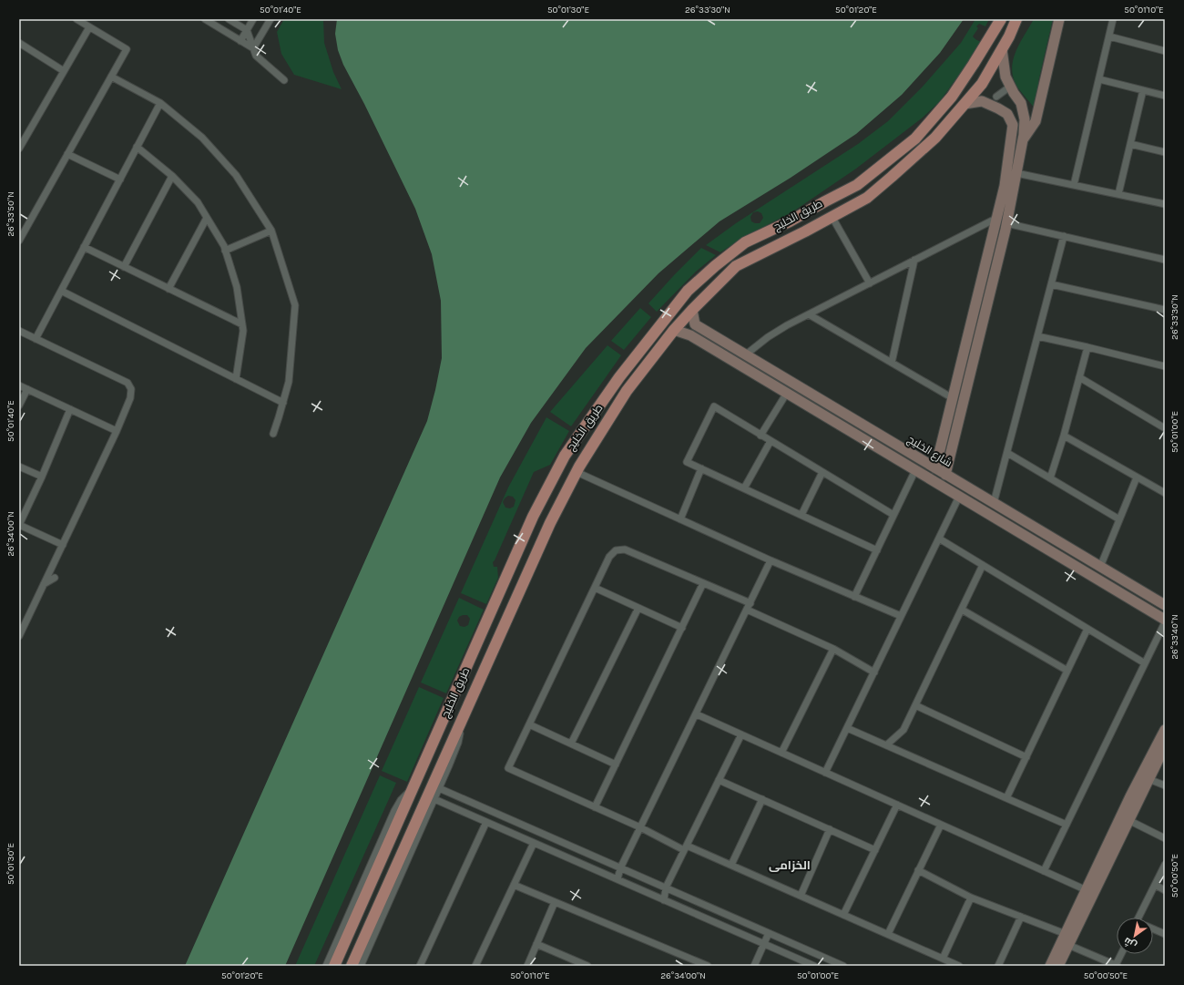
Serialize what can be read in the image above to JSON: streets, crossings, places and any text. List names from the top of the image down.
{
  "streets": {
    "main road": ["طريق الخليج"],
    "street": ["شارع الخليج"]
  },
  "crossings": [
    ["طريق الخليج", "شارع الخليج"]
  ],
  "districts": ["الخزامى"],
  "north": "bottom left",
  "coordinates": [
    "50°01'40\"E",
    "50°01'30\"E",
    "26°33'30\"N",
    "50°01'20\"E",
    "50°01'10\"E",
    "26°33'50\"N",
    "50°01'00\"E",
    "26°34'00\"N",
    "26°33'40\"N",
    "50°00'50\"E"
  ]
}
